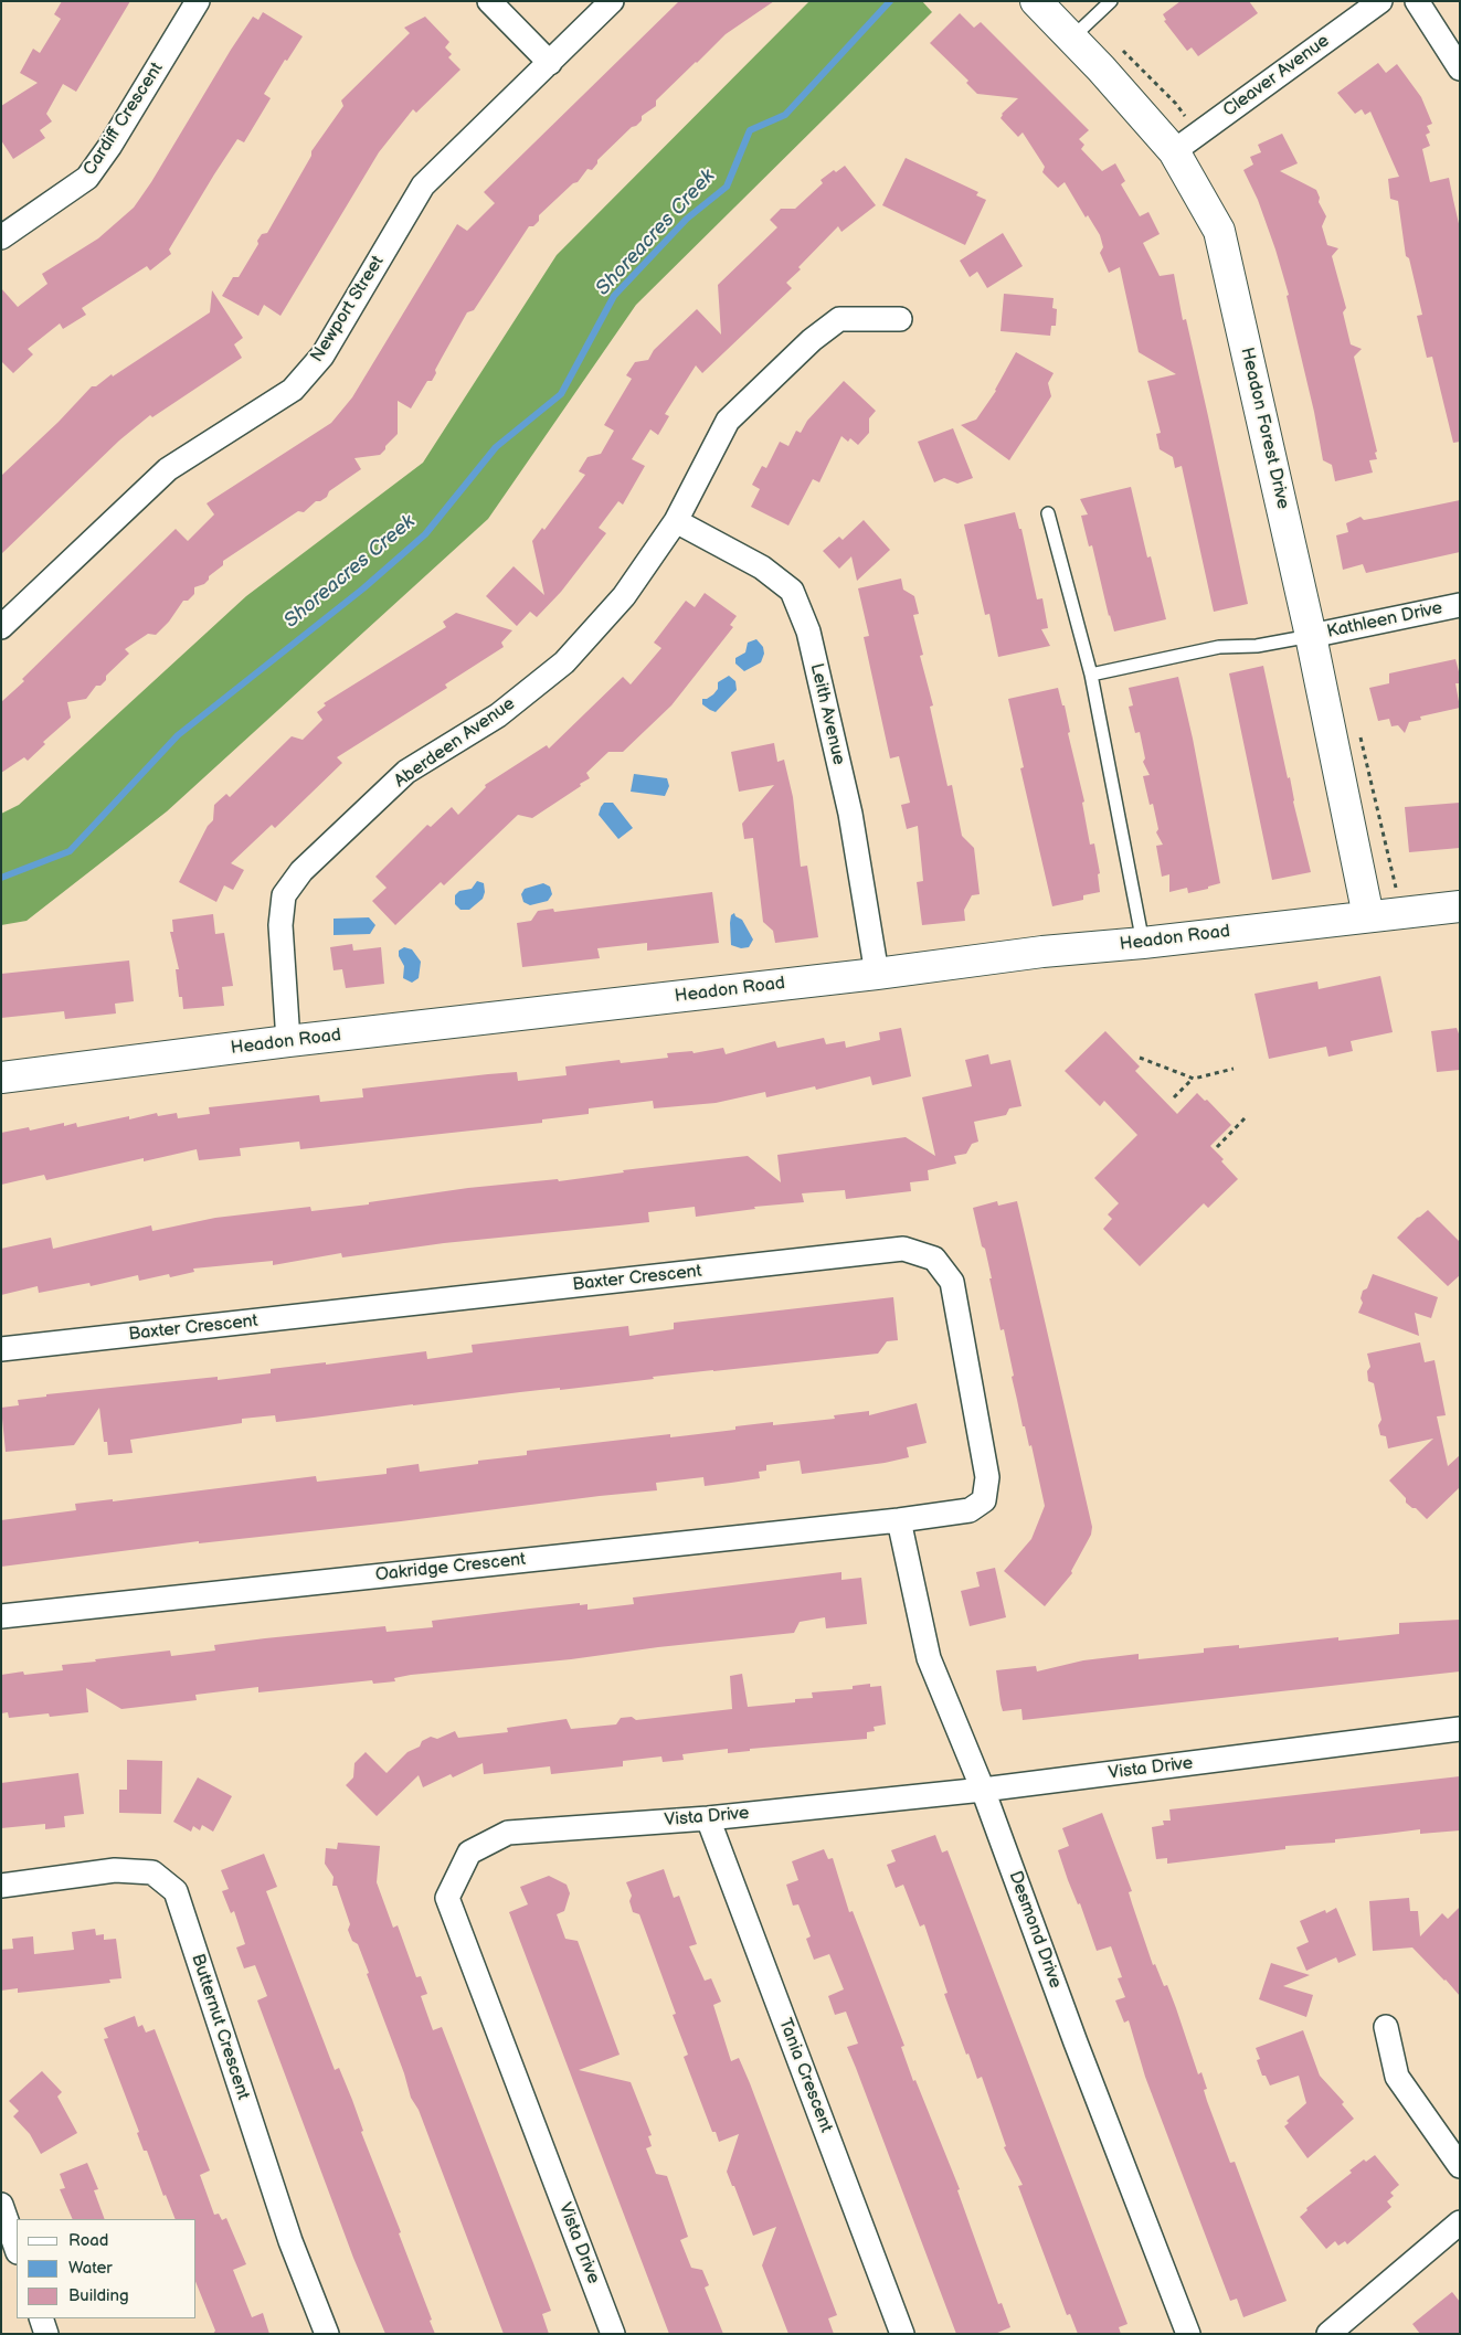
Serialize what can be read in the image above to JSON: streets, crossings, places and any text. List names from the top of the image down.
{
  "streets": {
    "street": [
      "Cleaver Avenue",
      "Cardiff Crescent",
      "Newport Street",
      "Headon Forest Drive",
      "Kathleen Drive",
      "Leith Avenue",
      "Aberdeen Avenue",
      "Headon Road",
      "Baxter Crescent",
      "Oakridge Crescent",
      "Vista Drive",
      "Desmond Drive",
      "Butternut Crescent",
      "Tania Crescent"
    ]
  },
  "crossings": [
    ["Cleaver Avenue", "Headon Forest Drive"],
    ["Headon Forest Drive", "Kathleen Drive"],
    ["Headon Forest Drive", "Headon Road"],
    ["Leith Avenue", "Aberdeen Avenue"],
    ["Leith Avenue", "Headon Road"],
    ["Aberdeen Avenue", "Headon Road"],
    ["Baxter Crescent", "Oakridge Crescent"],
    ["Baxter Crescent", "Desmond Drive"],
    ["Oakridge Crescent", "Desmond Drive"],
    ["Vista Drive", "Desmond Drive"],
    ["Vista Drive", "Tania Crescent"]
  ],
  "water": ["Shoreacres Creek"],
  "legend": ["Road", "Water", "Building"]
}
